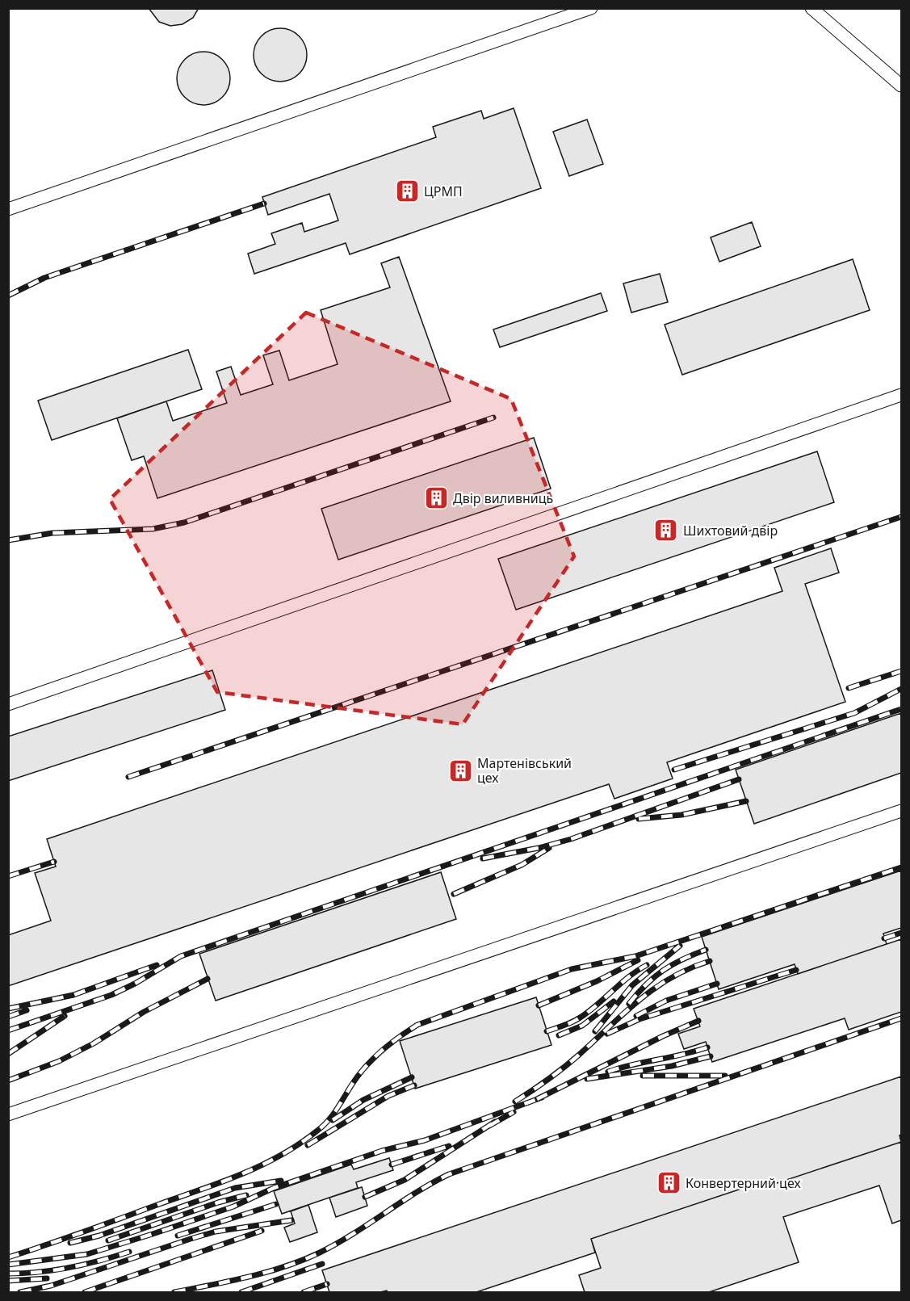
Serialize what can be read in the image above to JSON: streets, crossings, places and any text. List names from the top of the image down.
{
  "places": {
    "building": [
      "ЦРМП",
      "Двір виливниць",
      "Шихтовий двір",
      "Мартенівський цех",
      "Конвертерний цех"
    ]
  }
}
